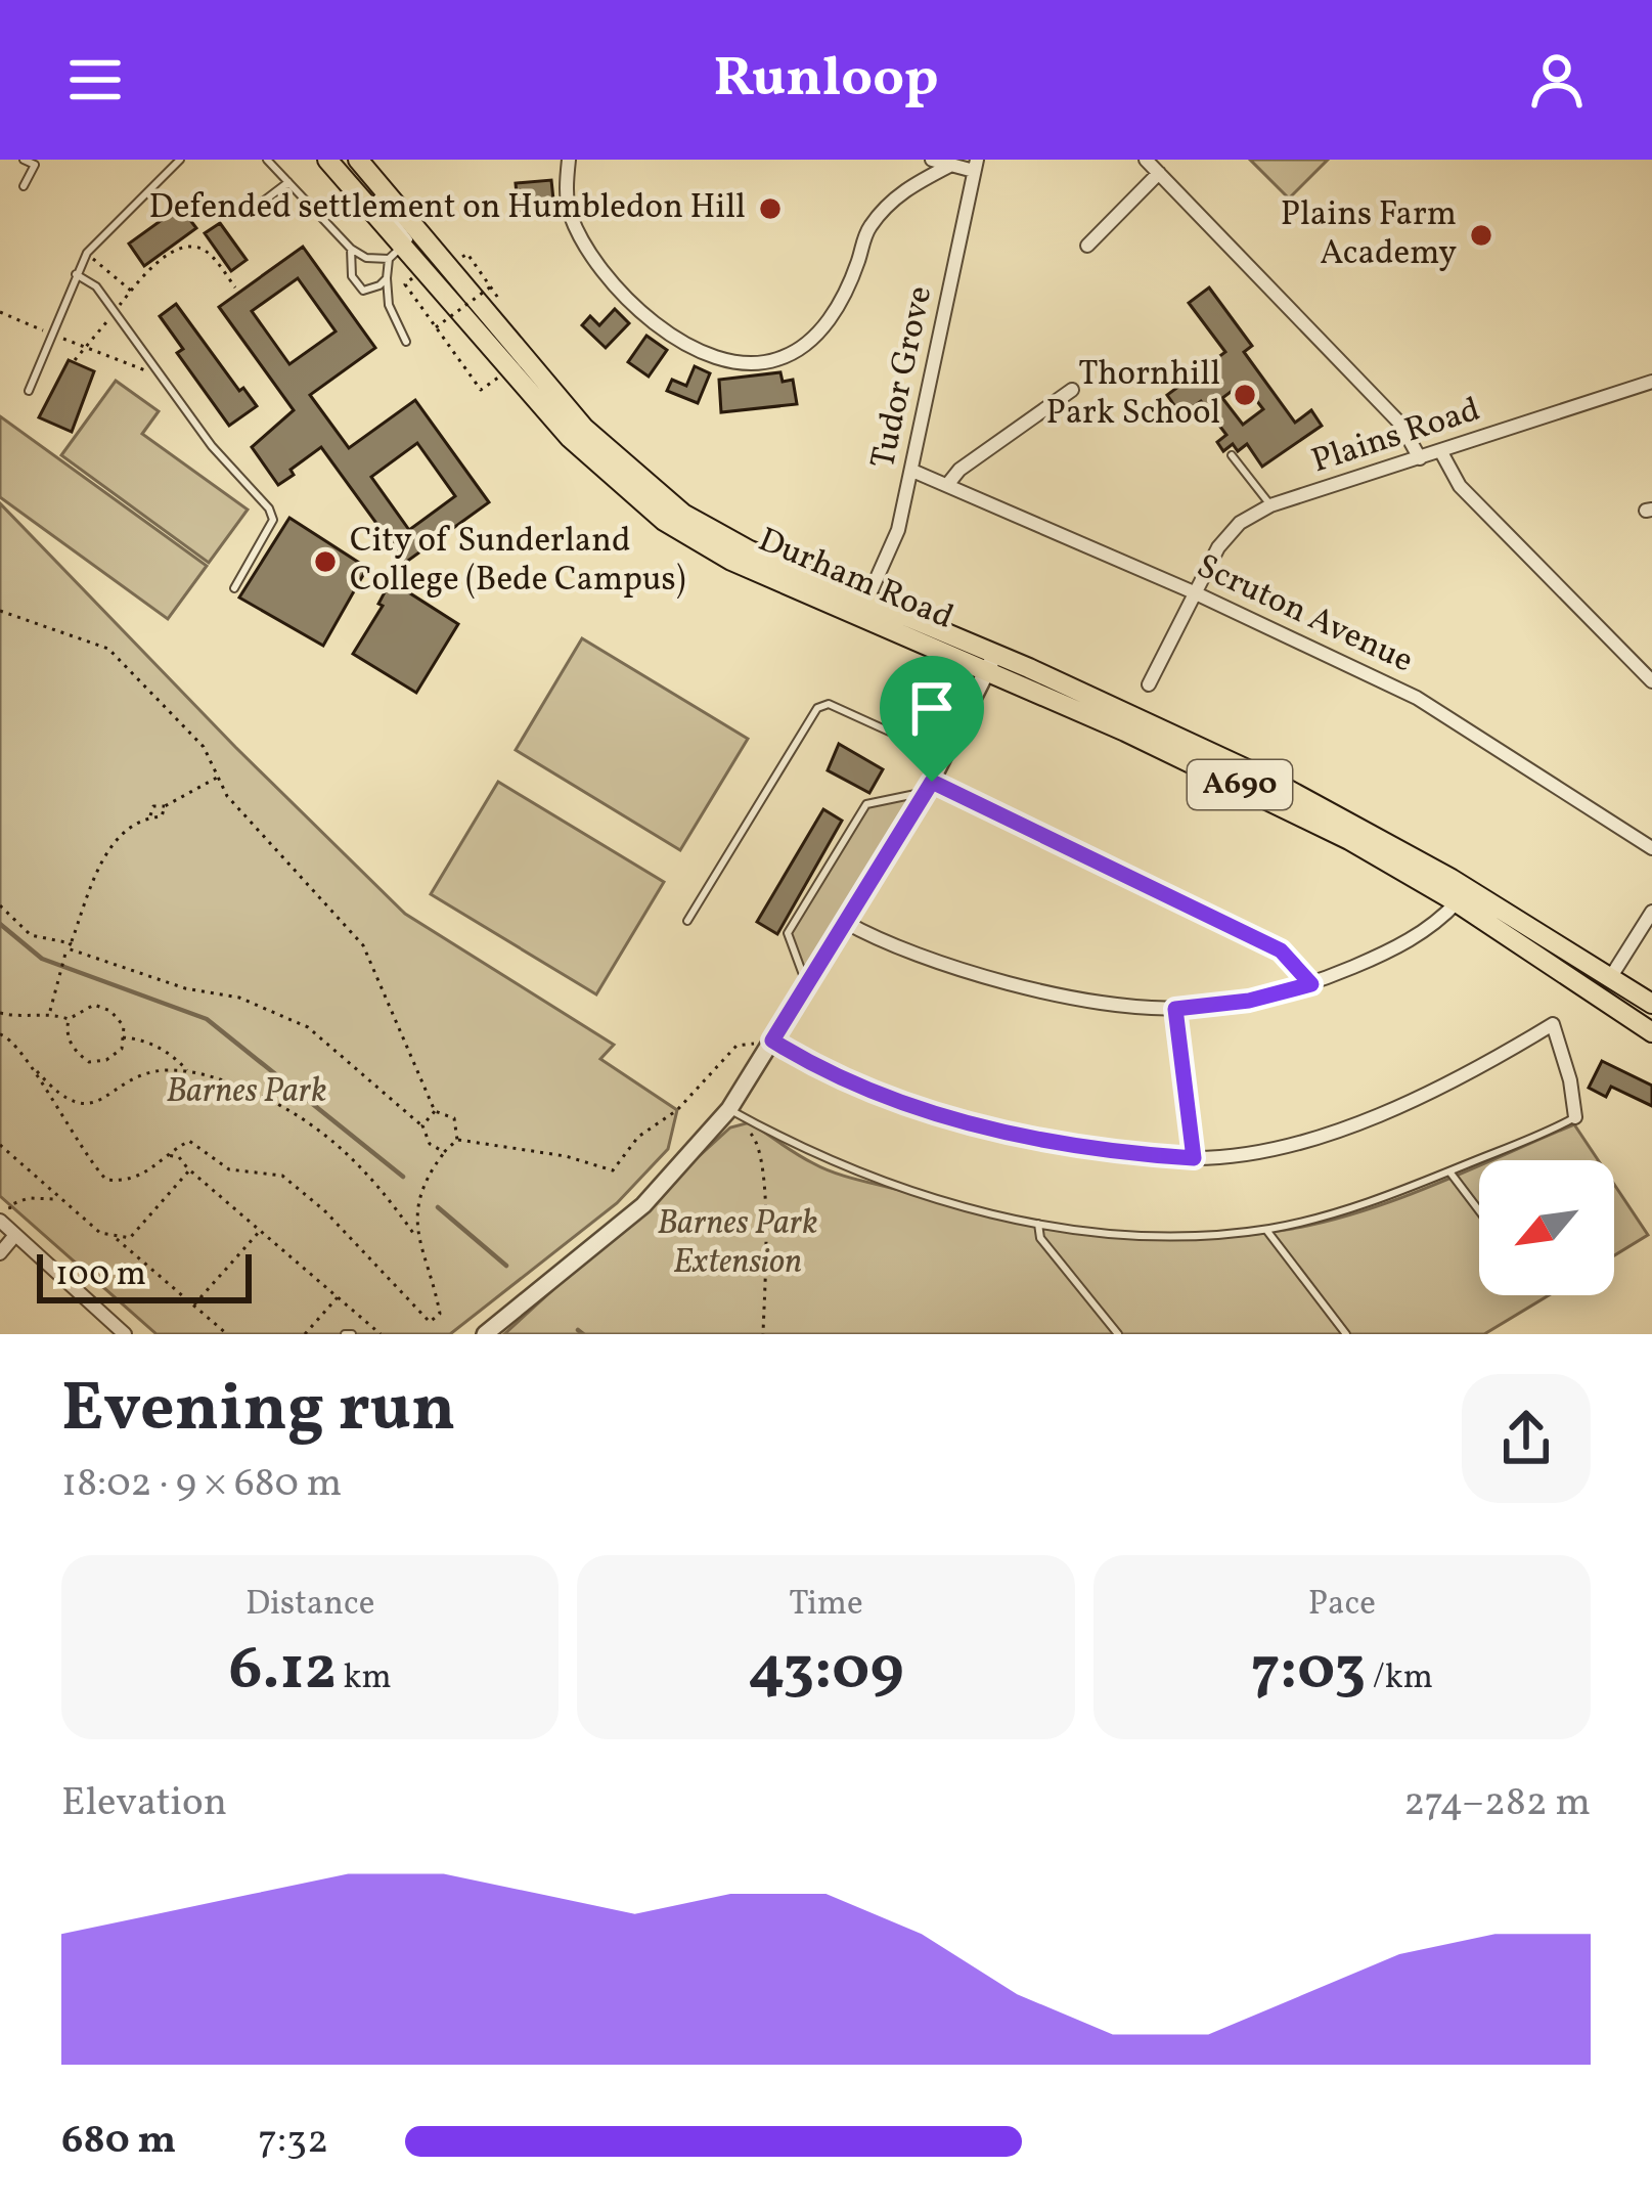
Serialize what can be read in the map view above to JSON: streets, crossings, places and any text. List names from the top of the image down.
{
  "streets": {
    "highway": ["Durham Road", "A690"],
    "street": ["Tudor Grove", "Plains Road", "Scruton Avenue"]
  },
  "crossings": [
    ["Tudor Grove", "Durham Road"],
    ["Tudor Grove", "Scruton Avenue"],
    ["Plains Road", "Scruton Avenue"]
  ],
  "parks": ["Barnes Park", "Barnes Park Extension"],
  "places": [
    "Defended settlement on Humbledon Hill",
    "Plains Farm Academy",
    "Thornhill Park School",
    "City of Sunderland College (Bede Campus)"
  ],
  "scale_bar": "100 m",
  "north": "bottom left",
  "page": {
    "header": "Runloop",
    "scale": "100 m",
    "heading": ["Evening run", "18:02 · 9 × 680 m"],
    "stats": [
      ["Distance", "6.12 km"],
      ["Time", "43:09"],
      ["Pace", "7:03 /km"]
    ],
    "chart": ["Elevation", "274–282 m"],
    "list": [
      {
        "name": "680 m",
        "note": "7:32"
      }
    ]
  }
}
